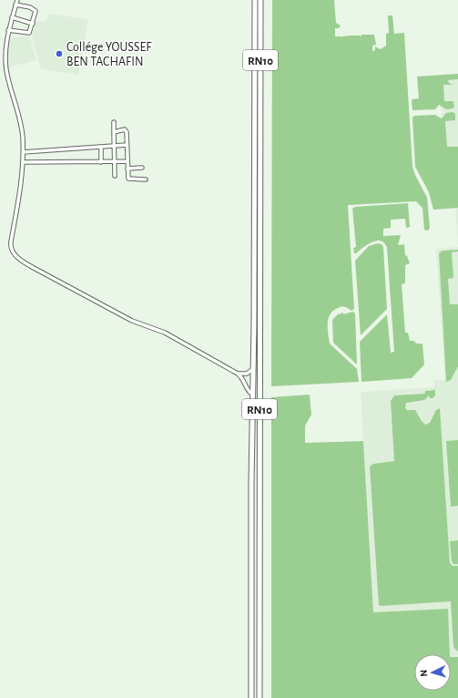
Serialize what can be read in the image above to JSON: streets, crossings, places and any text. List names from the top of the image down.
{
  "streets": {
    "highway": ["RN10"]
  },
  "places": ["Collége YOUSSEF BEN TACHAFIN"],
  "north": "left"
}
